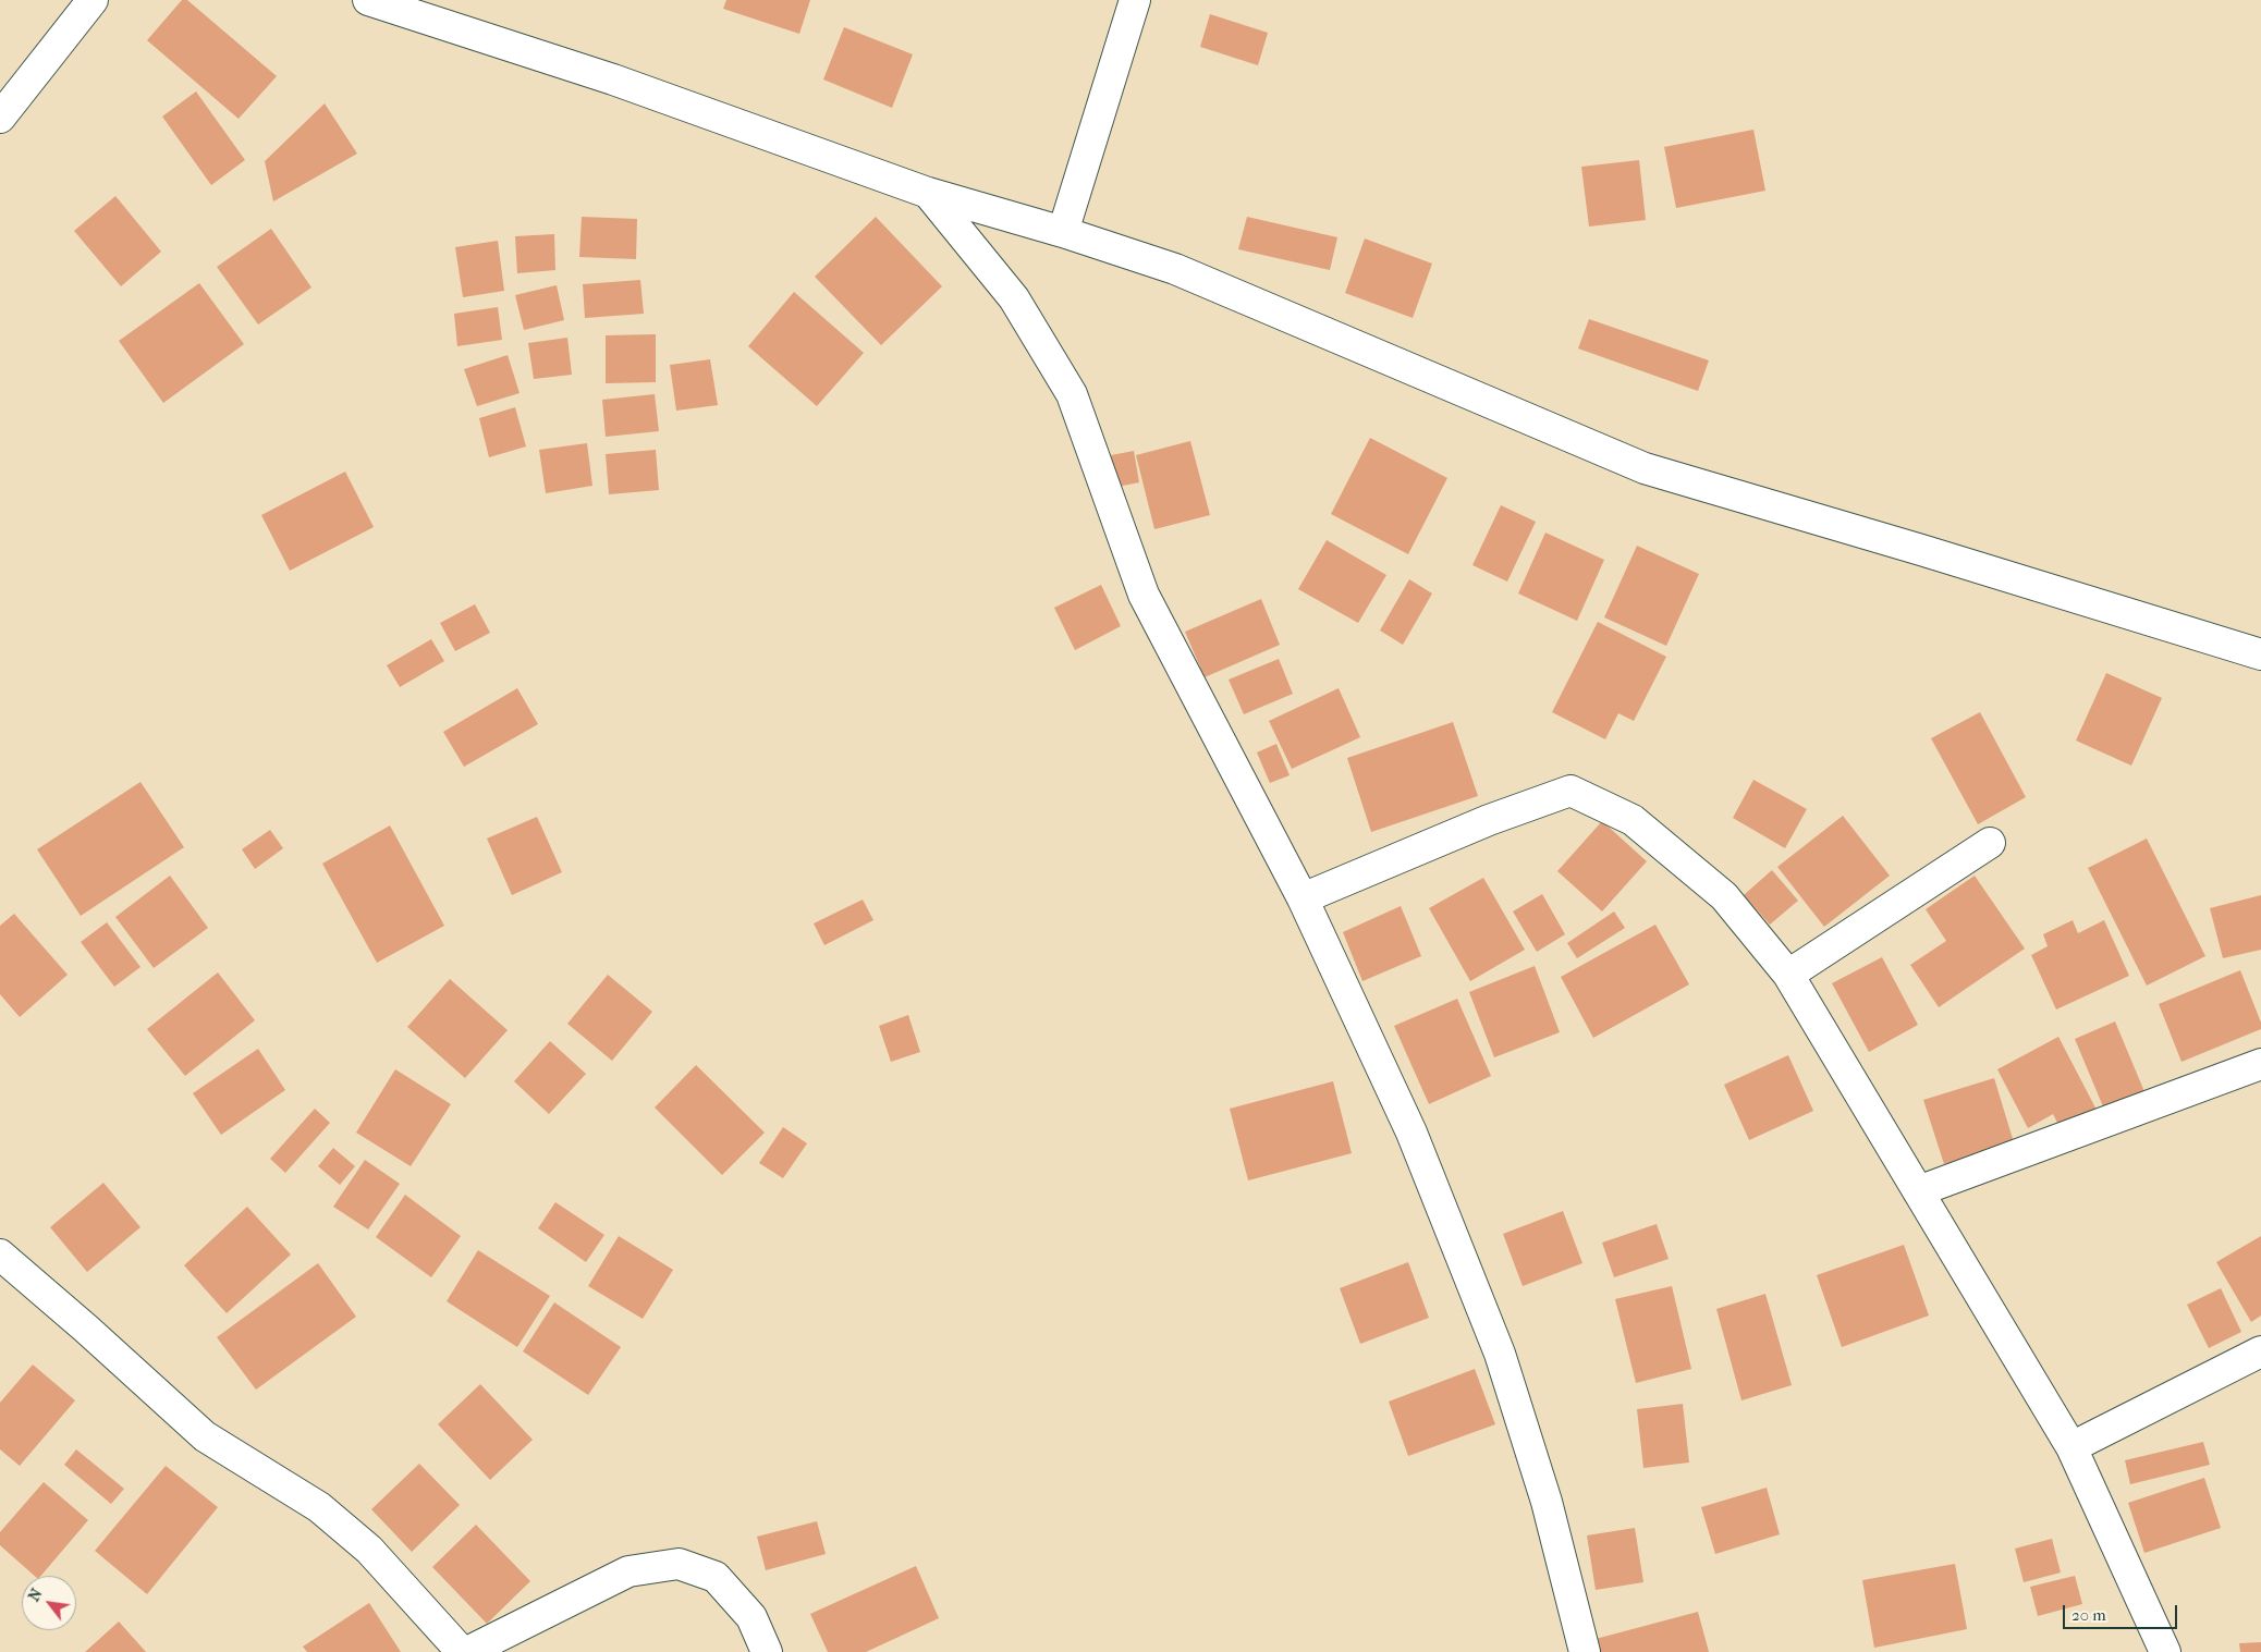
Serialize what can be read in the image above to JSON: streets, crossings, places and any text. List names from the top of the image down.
{
  "scale_bar": "20 m",
  "north": "top left"
}
